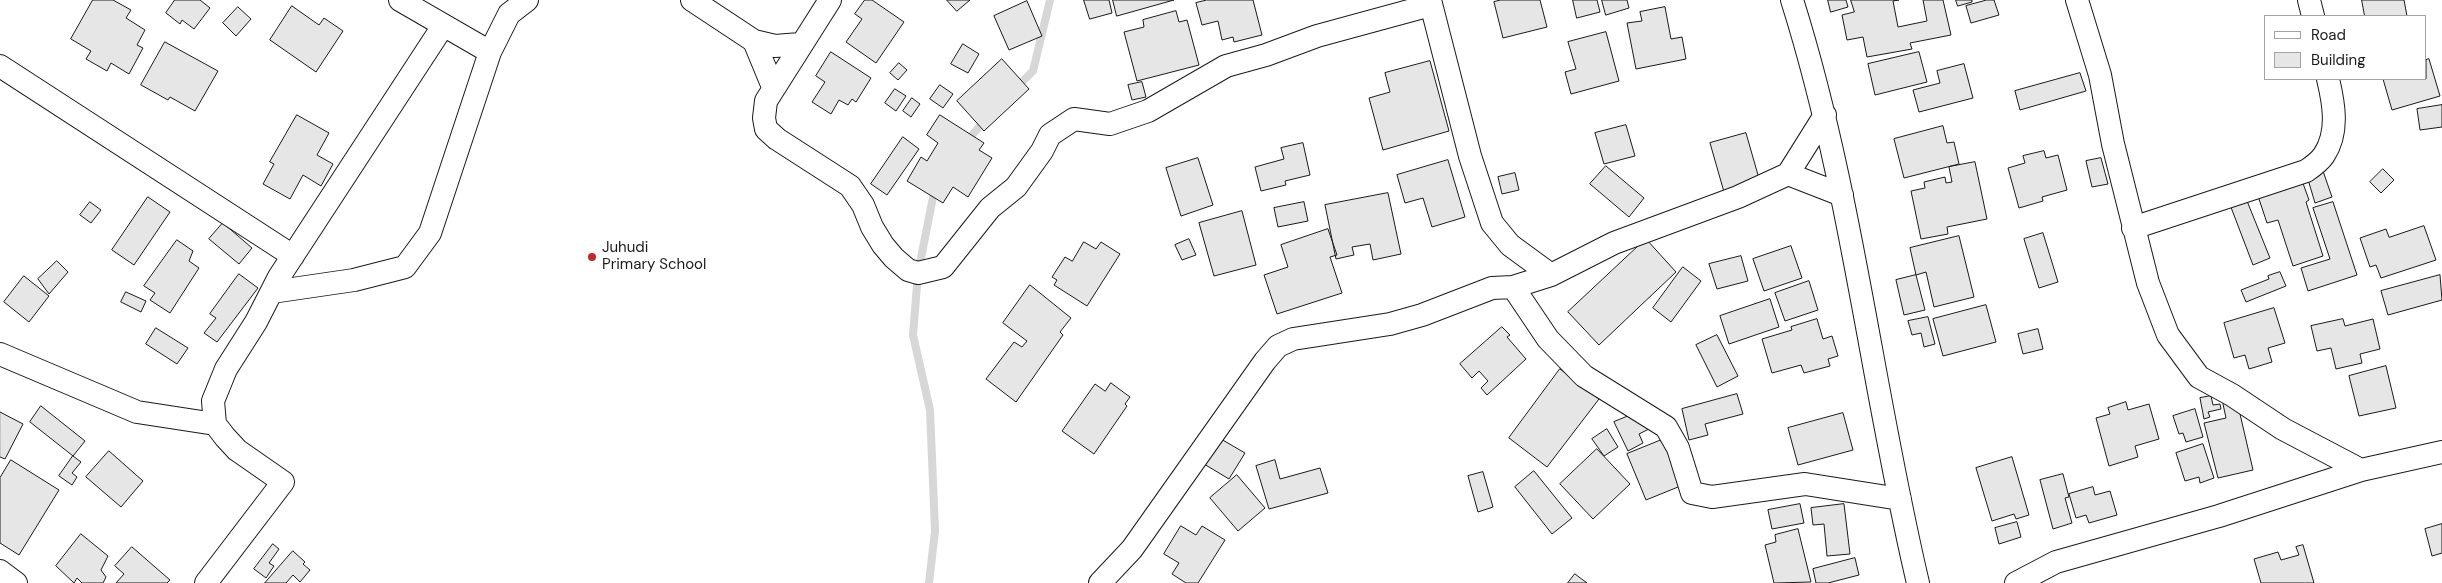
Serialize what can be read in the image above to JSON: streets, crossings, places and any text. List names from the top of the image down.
{
  "places": ["Juhudi Primary School"],
  "legend": ["Road", "Building"]
}
